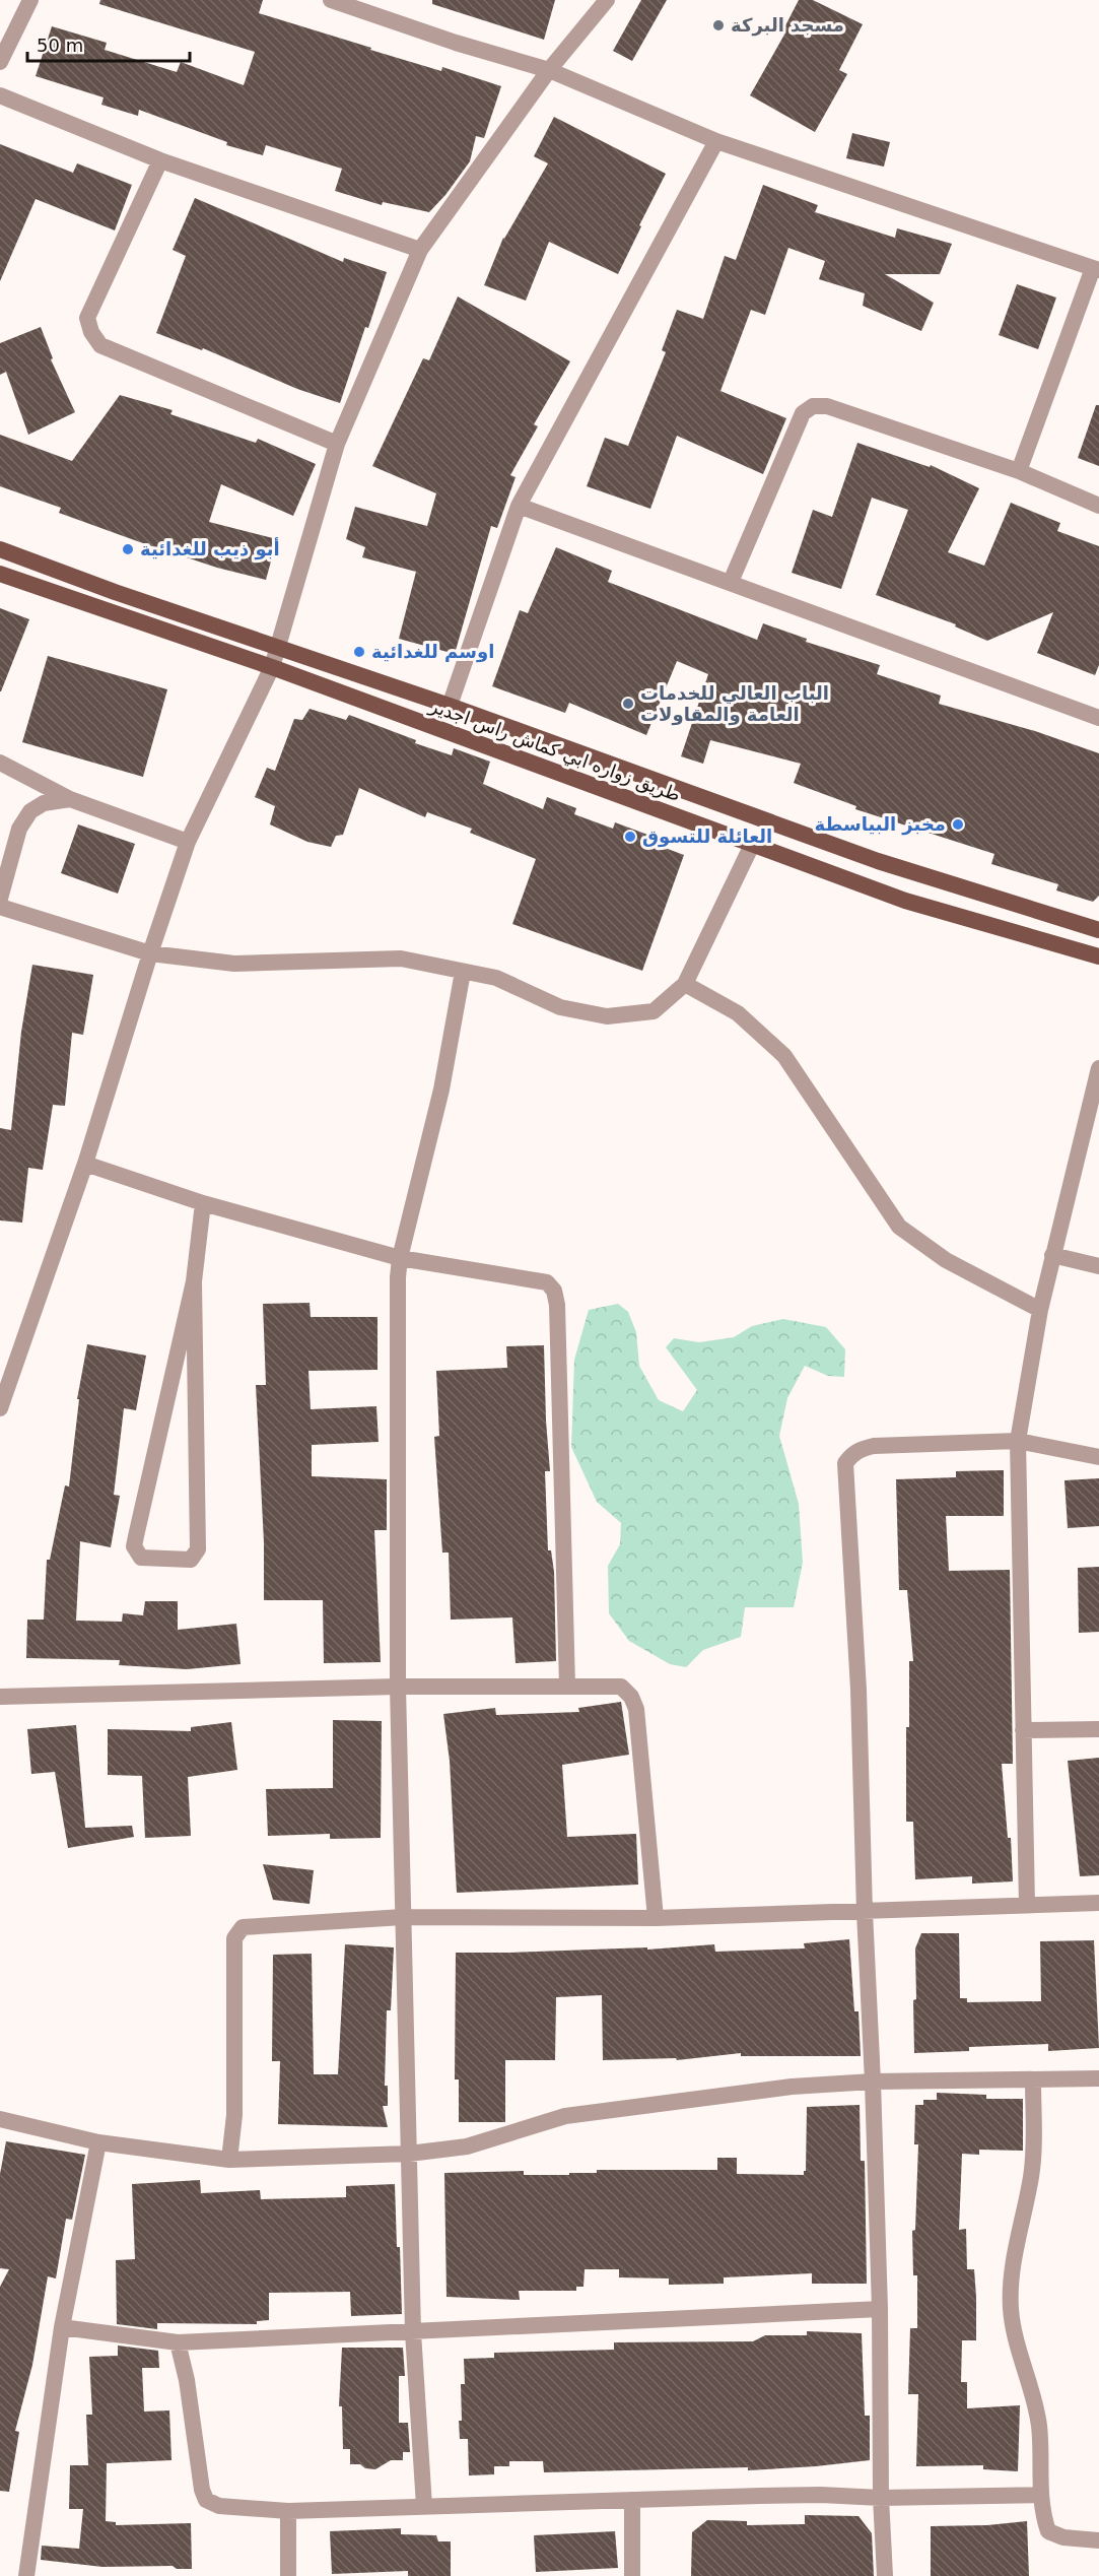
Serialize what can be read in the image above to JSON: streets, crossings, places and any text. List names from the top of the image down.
{
  "streets": {
    "main road": ["طريق زواره ابي كماش راس اجدير"]
  },
  "places": [
    "مسجد البركة",
    "أبو ذيب للغدائية",
    "اوسم للغدائية",
    "الباب العالي للخدمات العامة والمقاولات",
    "مخبز البياسطة",
    "العائلة للتسوق"
  ],
  "scale_bar": "50 m"
}
